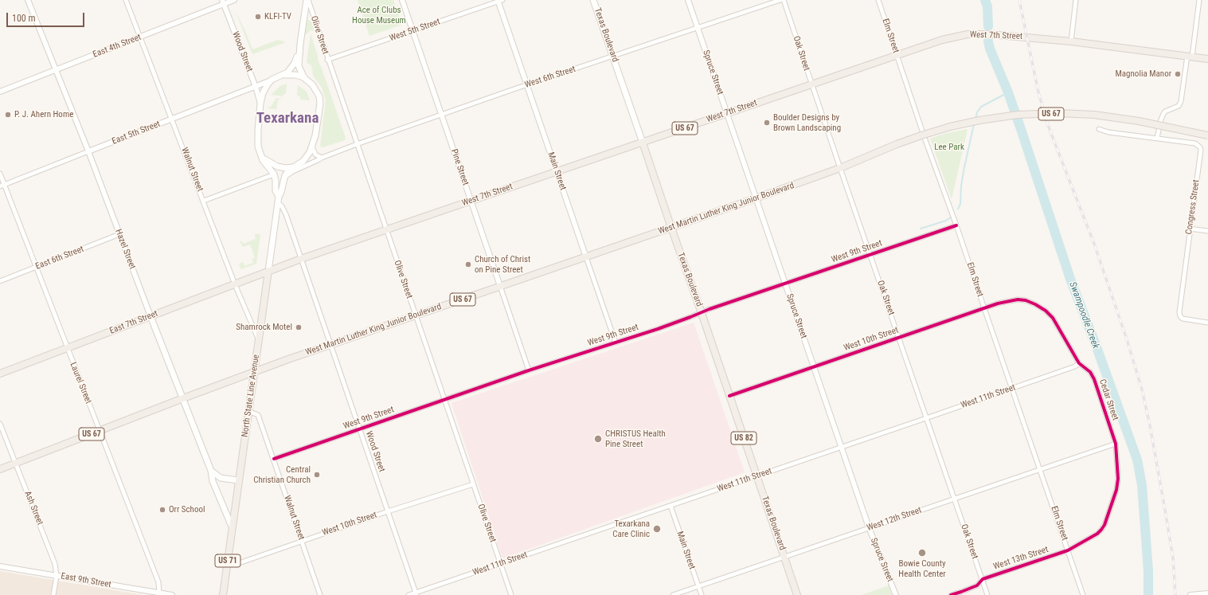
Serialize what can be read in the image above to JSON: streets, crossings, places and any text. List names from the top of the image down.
{
  "streets": {
    "main road": [
      "Texas Boulevard",
      "West 7th Street",
      "US 67",
      "West Martin Luther King Junior Boulevard",
      "Hazel Street",
      "East 7th Street",
      "North State Line Avenue",
      "US 82",
      "US 71"
    ],
    "street": [
      "West 5th Street",
      "Olive Street",
      "Elm Street",
      "East 4th Street",
      "Wood Street",
      "Oak Street",
      "Spruce Street",
      "West 6th Street",
      "East 5th Street",
      "Pine Street",
      "Walnut Street",
      "Main Street",
      "Congress Street",
      "West 9th Street",
      "East 6th Street",
      "West 10th Street",
      "Laurel Street",
      "West 11th Street",
      "Cedar Street",
      "Ash Street",
      "West 12th Street",
      "West 13th Street",
      "East 9th Street"
    ]
  },
  "crossings": [
    ["West 5th Street", "Olive Street"],
    ["West 5th Street", "Pine Street"],
    ["West 5th Street", "Main Street"],
    ["Olive Street", "West 7th Street"],
    ["Olive Street", "West 6th Street"],
    ["Olive Street", "West Martin Luther King Junior Boulevard"],
    ["Olive Street", "West 9th Street"],
    ["Olive Street", "West 10th Street"],
    ["Olive Street", "North State Line Avenue"],
    ["Olive Street", "West 11th Street"],
    ["Texas Boulevard", "West 7th Street"],
    ["Texas Boulevard", "West 6th Street"],
    ["Texas Boulevard", "West Martin Luther King Junior Boulevard"],
    ["Texas Boulevard", "West 9th Street"],
    ["Texas Boulevard", "West 10th Street"],
    ["Texas Boulevard", "West 11th Street"],
    ["Texas Boulevard", "West 12th Street"],
    ["Elm Street", "West 7th Street"],
    ["Elm Street", "West 9th Street"],
    ["Elm Street", "West 10th Street"],
    ["Elm Street", "West 11th Street"],
    ["Elm Street", "West 12th Street"],
    ["Elm Street", "West 13th Street"],
    ["West 7th Street", "Wood Street"],
    ["West 7th Street", "Oak Street"],
    ["West 7th Street", "Spruce Street"],
    ["West 7th Street", "Pine Street"],
    ["West 7th Street", "Main Street"],
    ["West 7th Street", "East 7th Street"],
    ["West 7th Street", "North State Line Avenue"],
    ["East 4th Street", "Wood Street"],
    ["East 4th Street", "Walnut Street"],
    ["East 4th Street", "Hazel Street"],
    ["Wood Street", "East 5th Street"],
    ["Wood Street", "West Martin Luther King Junior Boulevard"],
    ["Wood Street", "West 9th Street"],
    ["Wood Street", "West 10th Street"],
    ["Wood Street", "North State Line Avenue"],
    ["Wood Street", "West 11th Street"],
    ["Oak Street", "West Martin Luther King Junior Boulevard"],
    ["Oak Street", "West 9th Street"],
    ["Oak Street", "West 10th Street"],
    ["Oak Street", "West 11th Street"],
    ["Oak Street", "West 12th Street"],
    ["Oak Street", "West 13th Street"],
    ["Spruce Street", "West 6th Street"],
    ["Spruce Street", "West Martin Luther King Junior Boulevard"],
    ["Spruce Street", "West 9th Street"],
    ["Spruce Street", "West 10th Street"],
    ["Spruce Street", "West 11th Street"],
    ["Spruce Street", "West 12th Street"],
    ["West 6th Street", "Pine Street"],
    ["West 6th Street", "Main Street"],
    ["West 6th Street", "North State Line Avenue"],
    ["US 67", "West Martin Luther King Junior Boulevard"],
    ["US 67", "Hazel Street"],
    ["US 67", "Laurel Street"],
    ["US 67", "North State Line Avenue"],
    ["US 67", "Ash Street"],
    ["East 5th Street", "Walnut Street"],
    ["East 5th Street", "Hazel Street"],
    ["East 5th Street", "Laurel Street"],
    ["East 5th Street", "North State Line Avenue"],
    ["Pine Street", "West Martin Luther King Junior Boulevard"],
    ["Pine Street", "West 9th Street"],
    ["Walnut Street", "West 9th Street"],
    ["Walnut Street", "East 7th Street"],
    ["Walnut Street", "West 10th Street"],
    ["Walnut Street", "North State Line Avenue"],
    ["Main Street", "West Martin Luther King Junior Boulevard"],
    ["Main Street", "West 9th Street"],
    ["Main Street", "West 11th Street"],
    ["Main Street", "West 12th Street"],
    ["West Martin Luther King Junior Boulevard", "North State Line Avenue"],
    ["Hazel Street", "East 6th Street"],
    ["Hazel Street", "East 7th Street"],
    ["Hazel Street", "North State Line Avenue"],
    ["East 6th Street", "Laurel Street"],
    ["East 7th Street", "Laurel Street"],
    ["East 7th Street", "North State Line Avenue"],
    ["West 10th Street", "North State Line Avenue"],
    ["West 10th Street", "Cedar Street"],
    ["Laurel Street", "East 9th Street"],
    ["West 11th Street", "Cedar Street"],
    ["Cedar Street", "West 12th Street"],
    ["Cedar Street", "West 13th Street"],
    ["Ash Street", "East 9th Street"]
  ],
  "districts": ["Texarkana"],
  "water": ["Swampoodle Creek"],
  "parks": ["Ace of Clubs House Museum", "Lee Park"],
  "places": [
    "KLFI-TV",
    "Magnolia Manor",
    "P. J. Ahern Home",
    "Boulder Designs by Brown Landscaping",
    "Church of Christ on Pine Street",
    "Shamrock Motel",
    "CHRISTUS Health Pine Street",
    "Central Christian Church",
    "Orr School",
    "Texarkana Care Clinic",
    "Bowie County Health Center"
  ],
  "scale_bar": "100 m"
}
